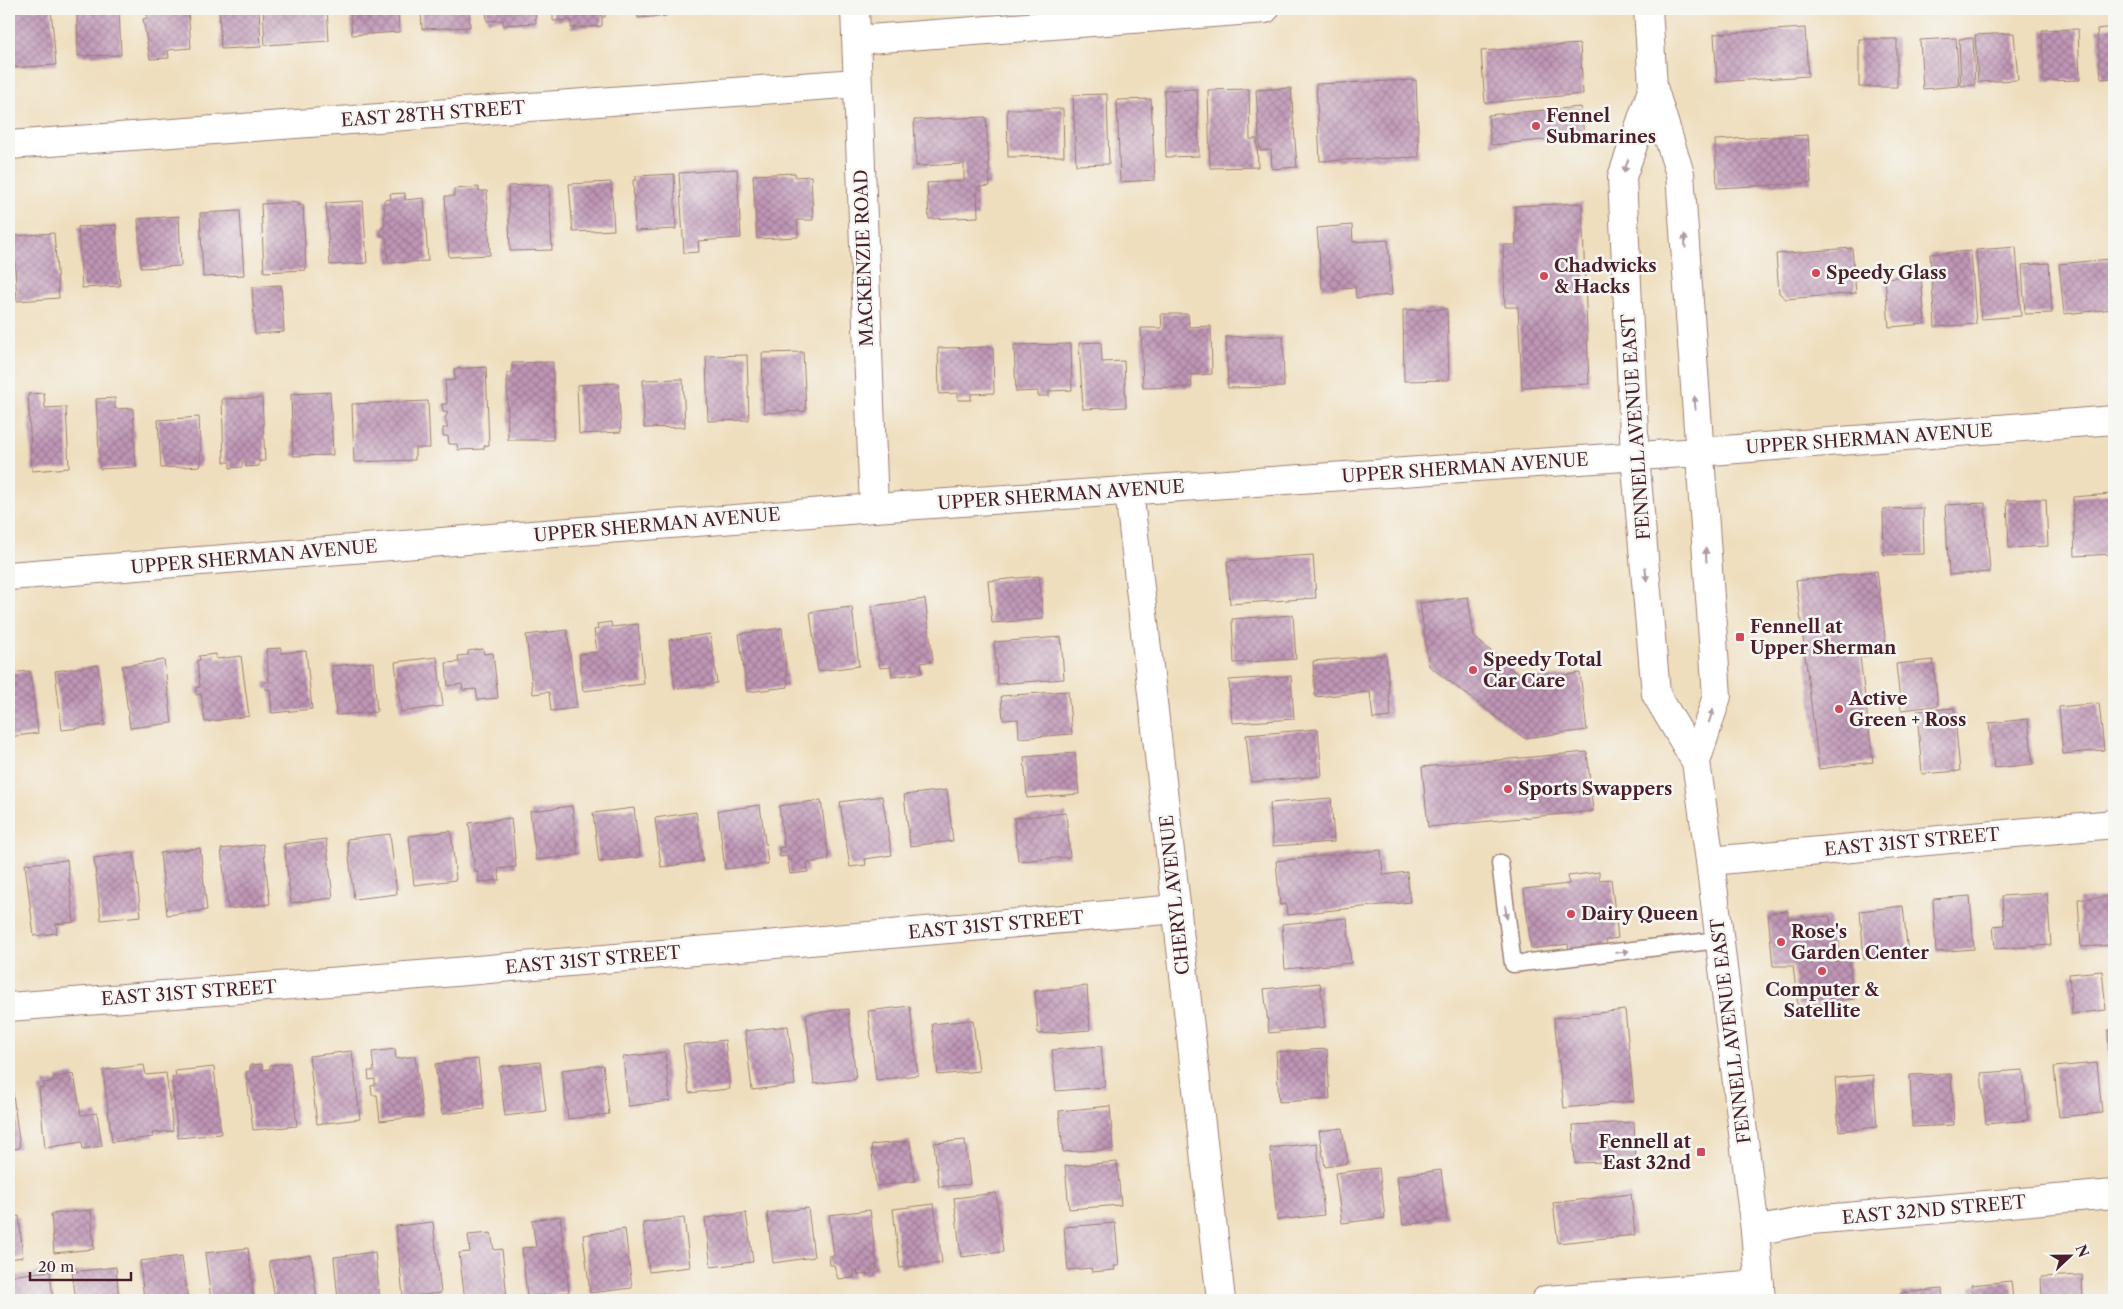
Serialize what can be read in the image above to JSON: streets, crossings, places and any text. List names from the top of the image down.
{
  "streets": {
    "street": [
      "EAST 28TH STREET",
      "MACKENZIE ROAD",
      "FENNELL AVENUE EAST",
      "UPPER SHERMAN AVENUE",
      "EAST 31ST STREET",
      "CHERYL AVENUE",
      "EAST 32ND STREET"
    ]
  },
  "crossings": [
    ["EAST 28TH STREET", "MACKENZIE ROAD"],
    ["MACKENZIE ROAD", "UPPER SHERMAN AVENUE"],
    ["FENNELL AVENUE EAST", "UPPER SHERMAN AVENUE"],
    ["FENNELL AVENUE EAST", "EAST 31ST STREET"],
    ["FENNELL AVENUE EAST", "EAST 32ND STREET"],
    ["UPPER SHERMAN AVENUE", "CHERYL AVENUE"],
    ["EAST 31ST STREET", "CHERYL AVENUE"]
  ],
  "places": {
    "other": [
      "Fennel Submarines",
      "Speedy Glass",
      "Chadwicks & Hacks",
      "Speedy Total Car Care",
      "Active Green + Ross",
      "Sports Swappers",
      "Dairy Queen",
      "Rose's Garden Center",
      "Computer & Satellite"
    ],
    "transit": ["Fennell at Upper Sherman", "Fennell at East 32nd"]
  },
  "scale_bar": "20 m",
  "north": "right"
}
